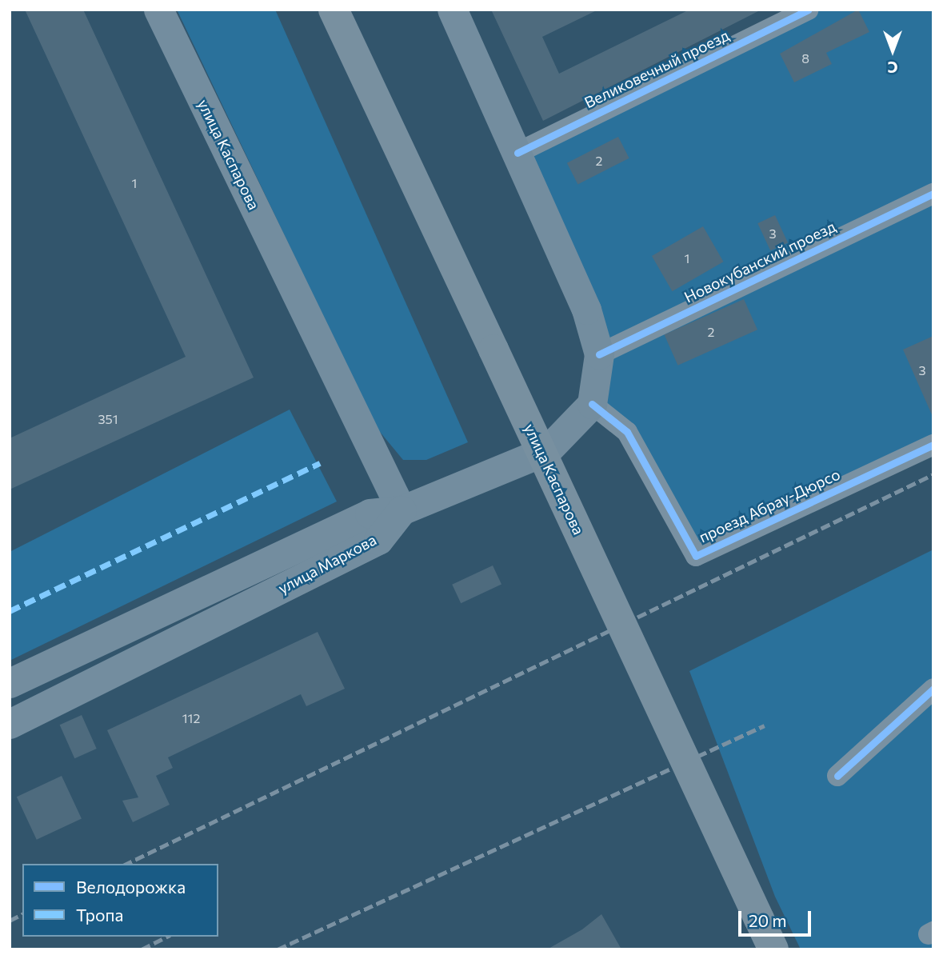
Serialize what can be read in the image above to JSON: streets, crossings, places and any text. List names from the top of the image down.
{
  "streets": {
    "main road": ["улица Каспарова", "улица Маркова"],
    "street": ["Великовечный проезд", "Новокубанский проезд", "проезд Абрау-Дюрсо"]
  },
  "crossings": [
    ["улица Каспарова", "улица Маркова"]
  ],
  "house_numbers": [
    "8",
    "2",
    "1",
    "3",
    "1",
    "2",
    "3",
    "351",
    "112"
  ],
  "legend": ["Велодорожка", "Тропа"],
  "scale_bar": "20 m",
  "north": "bottom"
}
